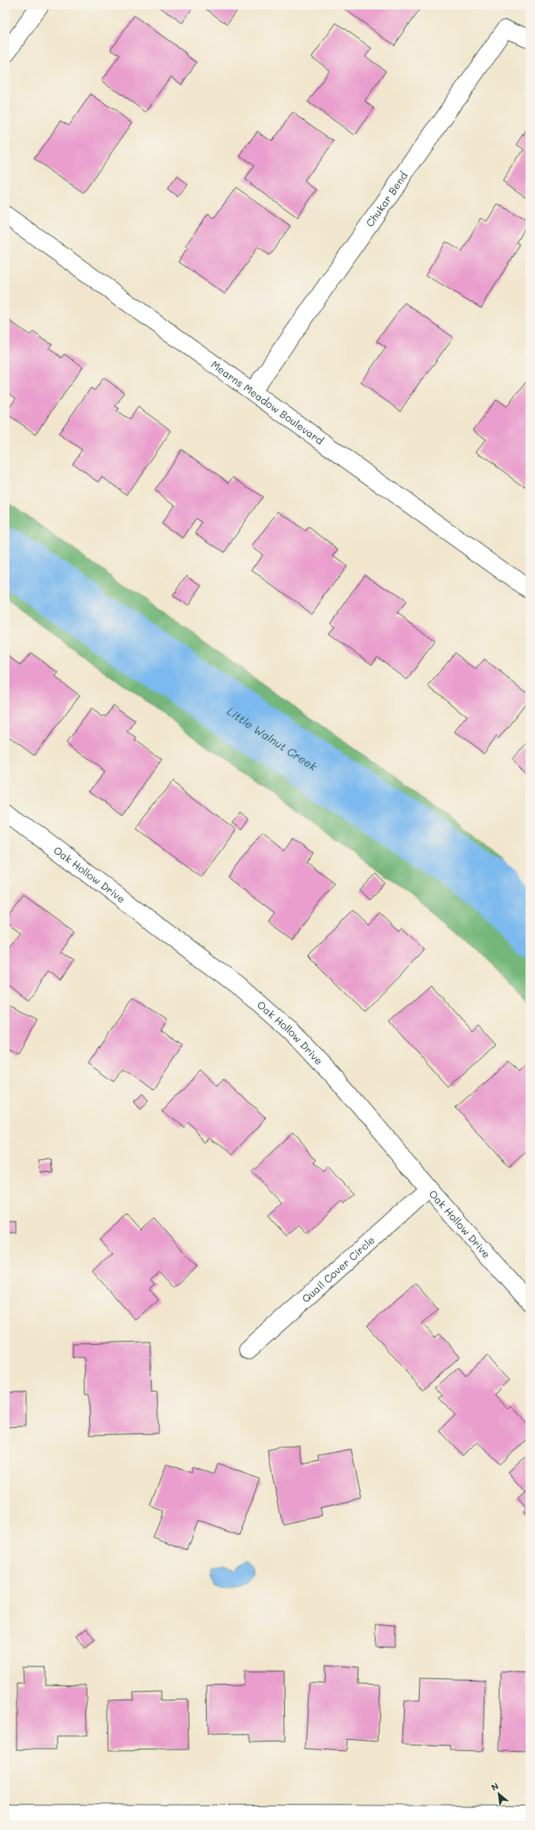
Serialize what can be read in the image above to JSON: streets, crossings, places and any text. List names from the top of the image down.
{
  "streets": {
    "street": [
      "Chukar Bend",
      "Mearns Meadow Boulevard",
      "Oak Hollow Drive",
      "Quail Cover Circle"
    ]
  },
  "crossings": [
    ["Chukar Bend", "Mearns Meadow Boulevard"],
    ["Oak Hollow Drive", "Quail Cover Circle"]
  ],
  "water": ["Little Walnut Creek"],
  "north": "top left"
}
